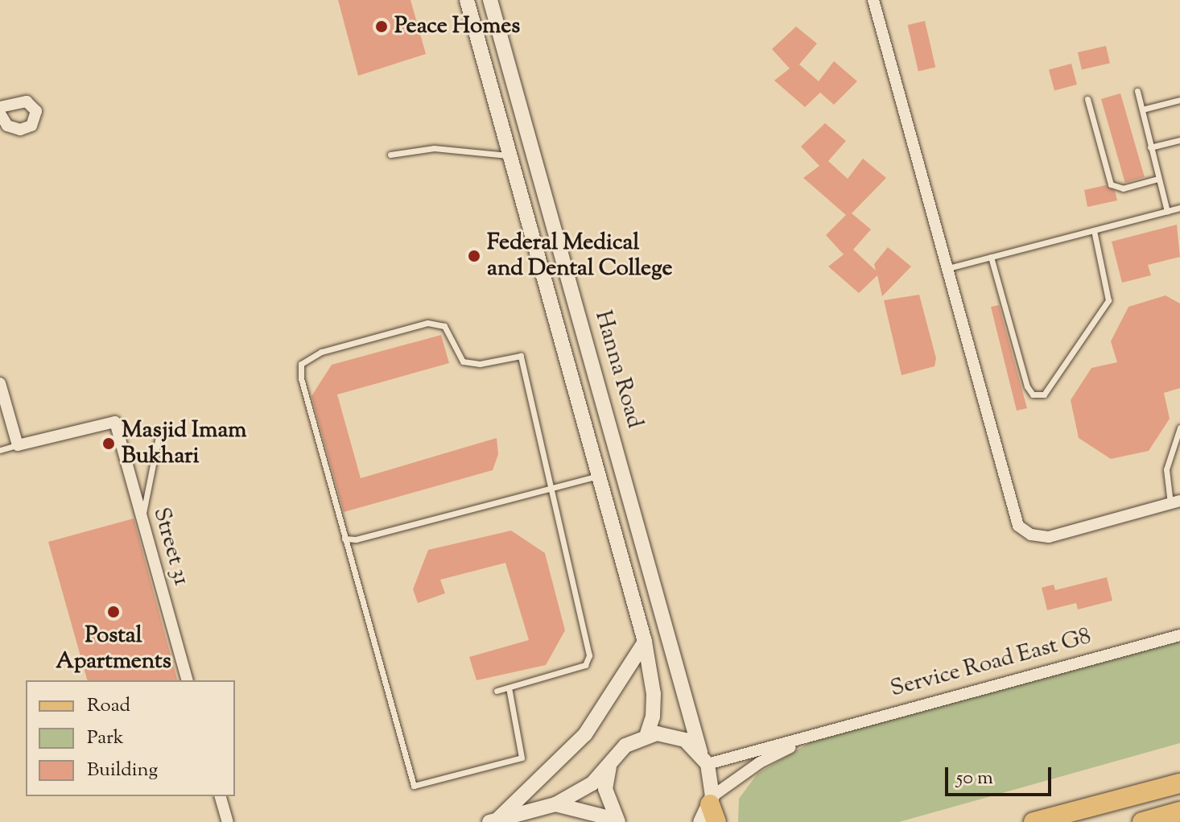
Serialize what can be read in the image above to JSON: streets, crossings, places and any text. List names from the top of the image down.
{
  "streets": {
    "street": ["Hanna Road", "Street 31", "Service Road East G8"]
  },
  "crossings": [
    ["Hanna Road", "Service Road East G8"]
  ],
  "places": [
    "Peace Homes",
    "Federal Medical and Dental College",
    "Masjid Imam Bukhari",
    "Postal Apartments"
  ],
  "legend": ["Road", "Park", "Building"],
  "scale_bar": "50 m"
}
